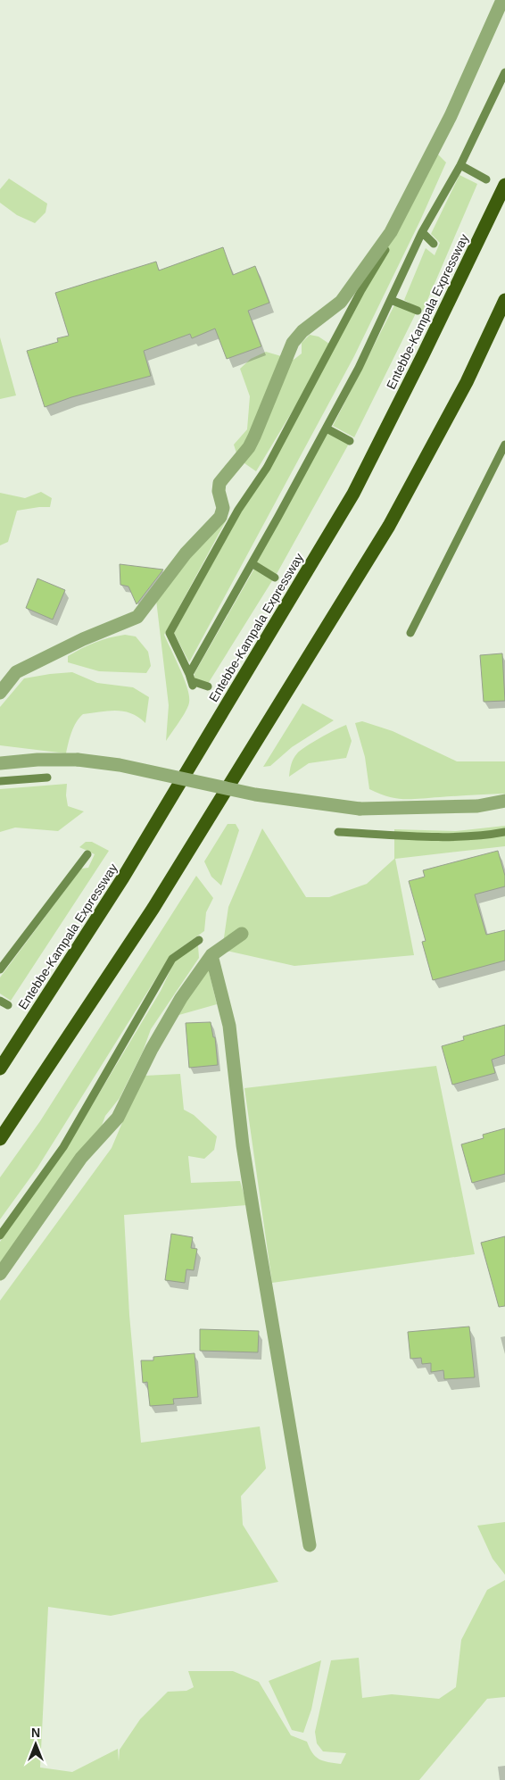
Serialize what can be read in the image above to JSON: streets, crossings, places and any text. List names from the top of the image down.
{
  "streets": {
    "highway": ["Entebbe-Kampala Expressway"]
  },
  "north": "top"
}
